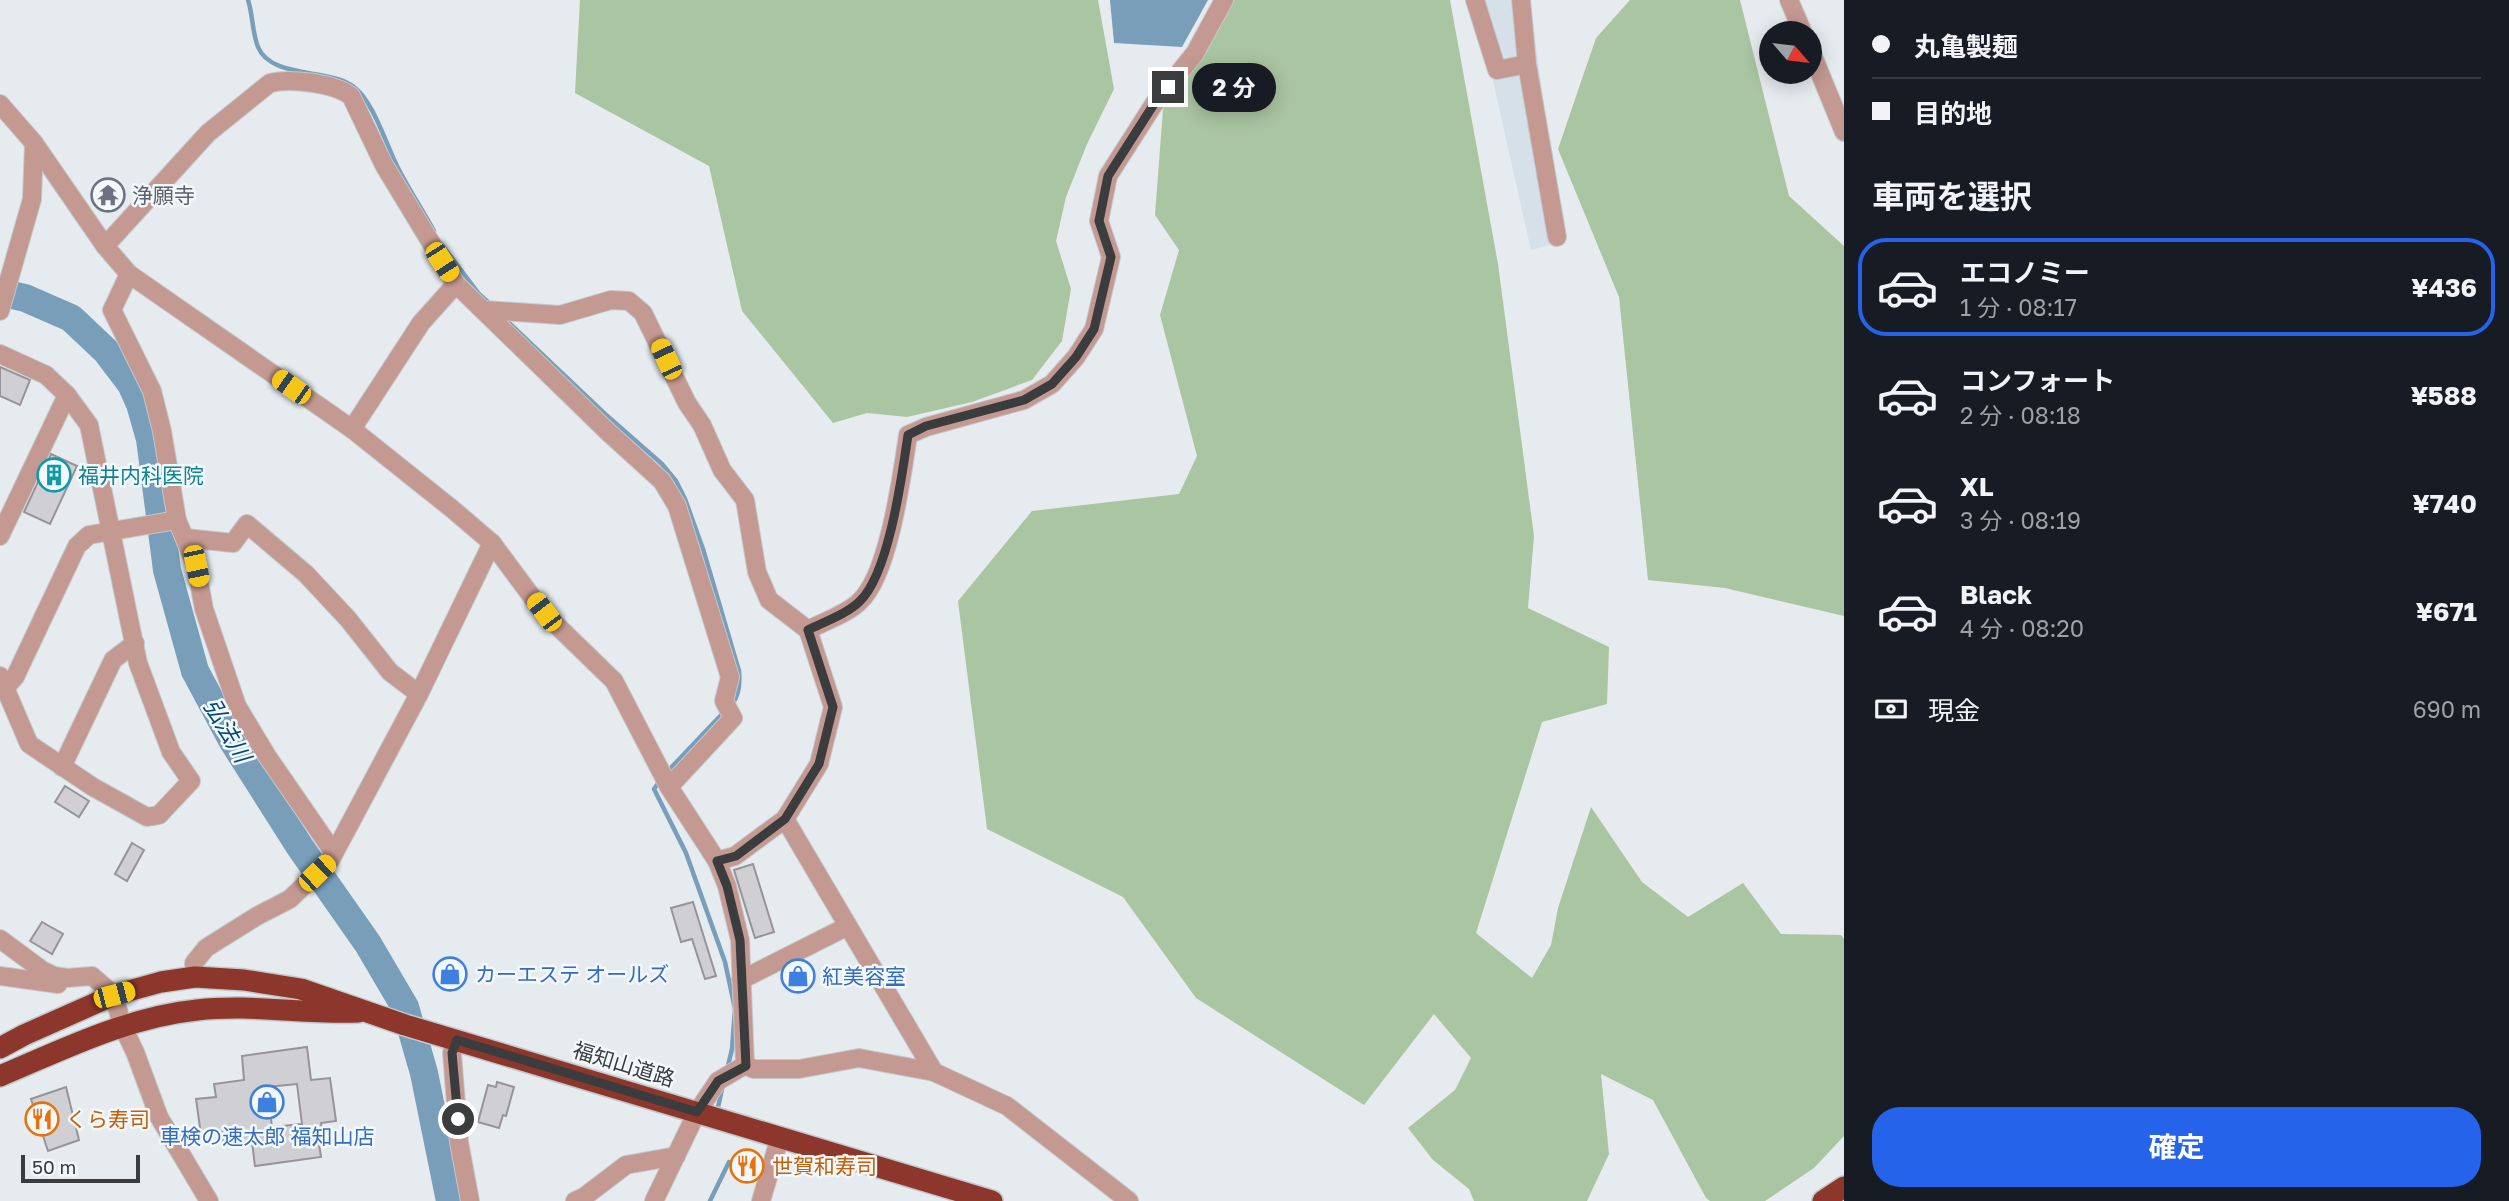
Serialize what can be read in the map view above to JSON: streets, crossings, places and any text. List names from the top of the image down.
{
  "streets": {
    "highway": ["福知山道路"]
  },
  "water": ["弘法川"],
  "places": {
    "temple": ["浄願寺"],
    "building": ["福井内科医院"],
    "shop": ["カーエステ オールズ", "紅美容室", "車検の速太郎 福知山店"],
    "restaurant": ["くら寿司", "世賀和寿司"]
  },
  "scale_bar": "50 m",
  "north": "bottom right",
  "page": {
    "banner": ["丸亀製麺", "目的地"],
    "bubble": "2 分",
    "heading": "車両を選択",
    "list": [
      {
        "name": "エコノミー",
        "note": "1 分 · 08:17",
        "value": "¥436"
      },
      {
        "name": "コンフォート",
        "note": "2 分 · 08:18",
        "value": "¥588"
      },
      {
        "name": "XL",
        "note": "3 分 · 08:19",
        "value": "¥740"
      },
      {
        "name": "Black",
        "note": "4 分 · 08:20",
        "value": "¥671"
      }
    ],
    "pay": ["現金", "690 m"],
    "buttons": "確定",
    "scale": "50 m"
  }
}
